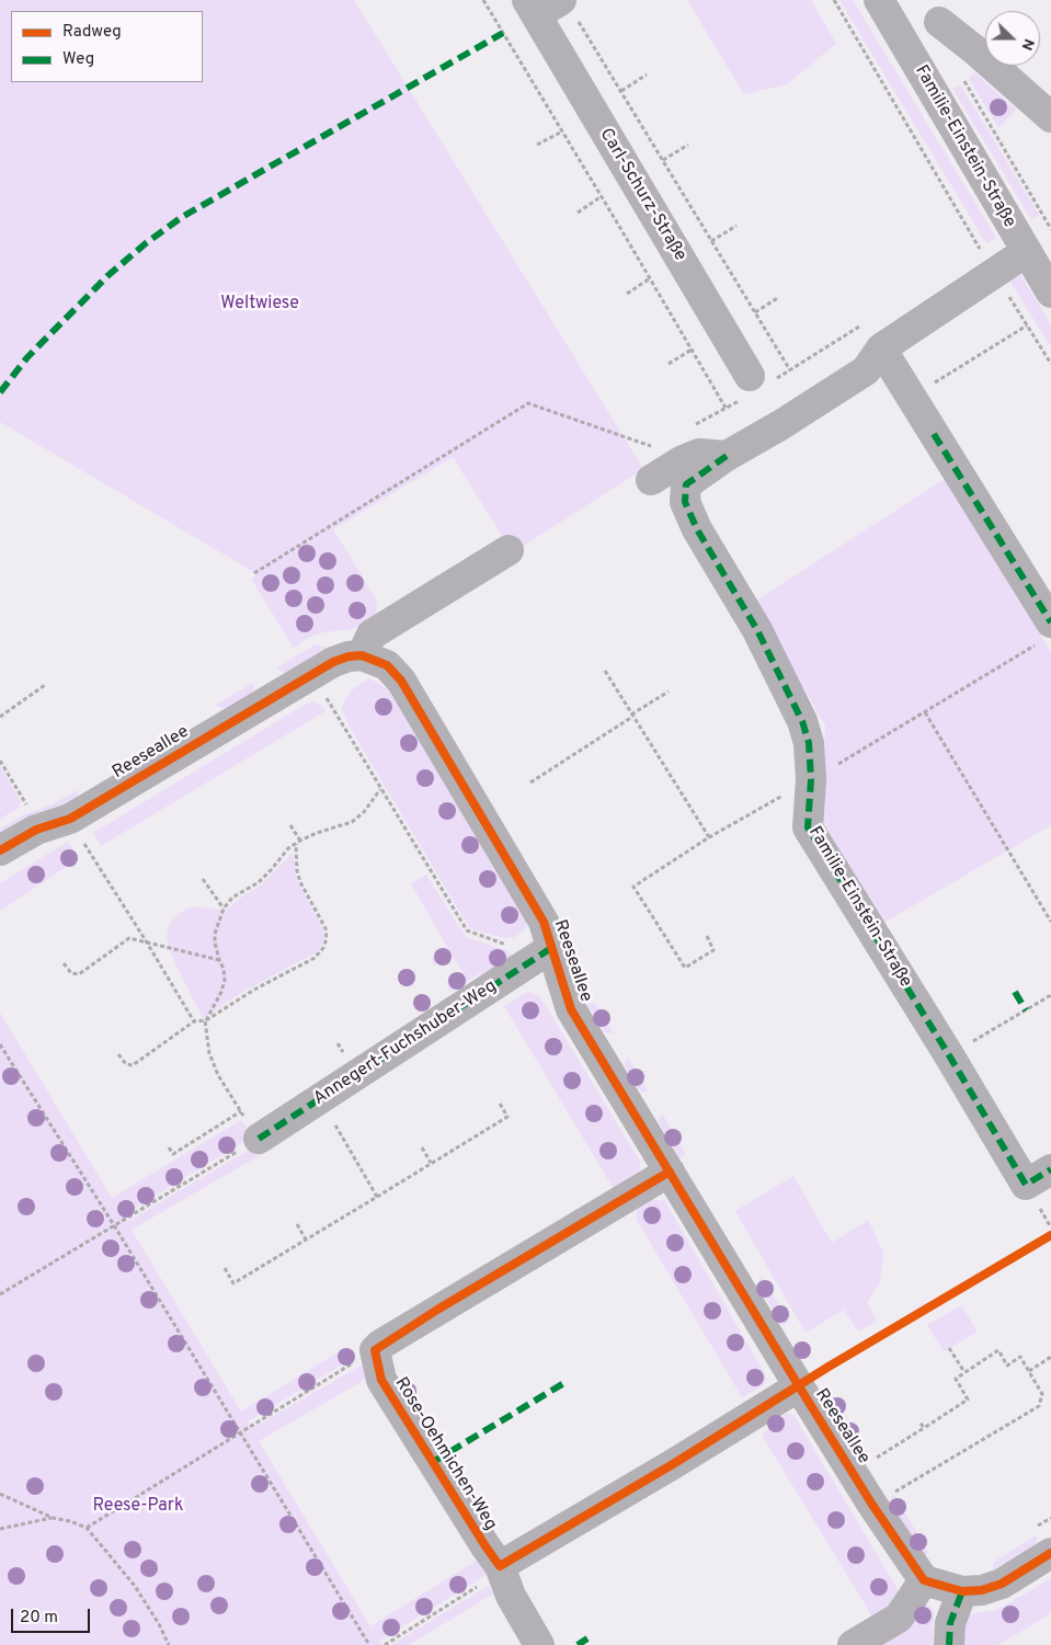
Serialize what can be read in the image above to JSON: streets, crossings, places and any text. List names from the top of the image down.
{
  "streets": {
    "street": [
      "Familie-Einstein-Straße",
      "Carl-Schurz-Straße",
      "Reeseallee",
      "Annegert-Fuchshuber-Weg",
      "Rose-Oehmichen-Weg"
    ]
  },
  "crossings": [
    ["Reeseallee", "Annegert-Fuchshuber-Weg"]
  ],
  "parks": ["Weltwiese", "Reese-Park"],
  "legend": ["Radweg", "Weg"],
  "scale_bar": "20 m",
  "north": "right"
}
